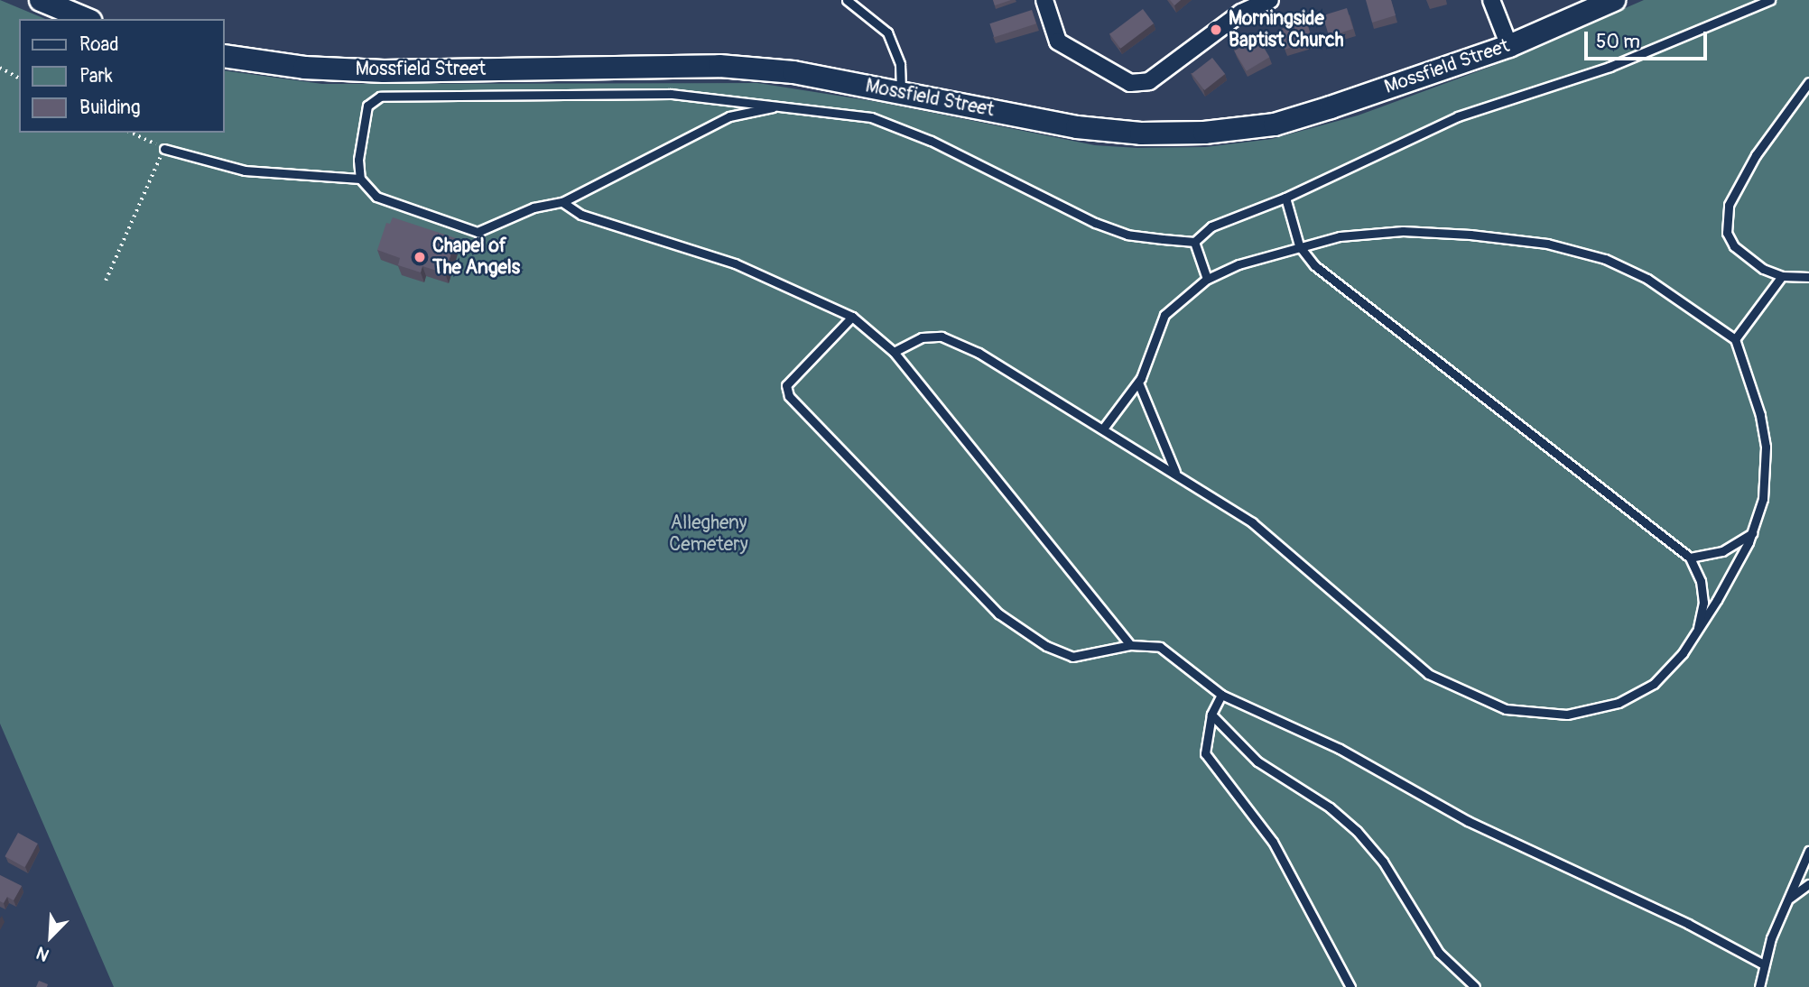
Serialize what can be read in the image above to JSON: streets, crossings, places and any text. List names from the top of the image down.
{
  "streets": {
    "street": ["Mossfield Street"]
  },
  "parks": ["Allegheny Cemetery"],
  "places": ["Morningside Baptist Church", "Chapel of The Angels"],
  "legend": ["Road", "Park", "Building"],
  "scale_bar": "50 m",
  "north": "bottom left"
}
